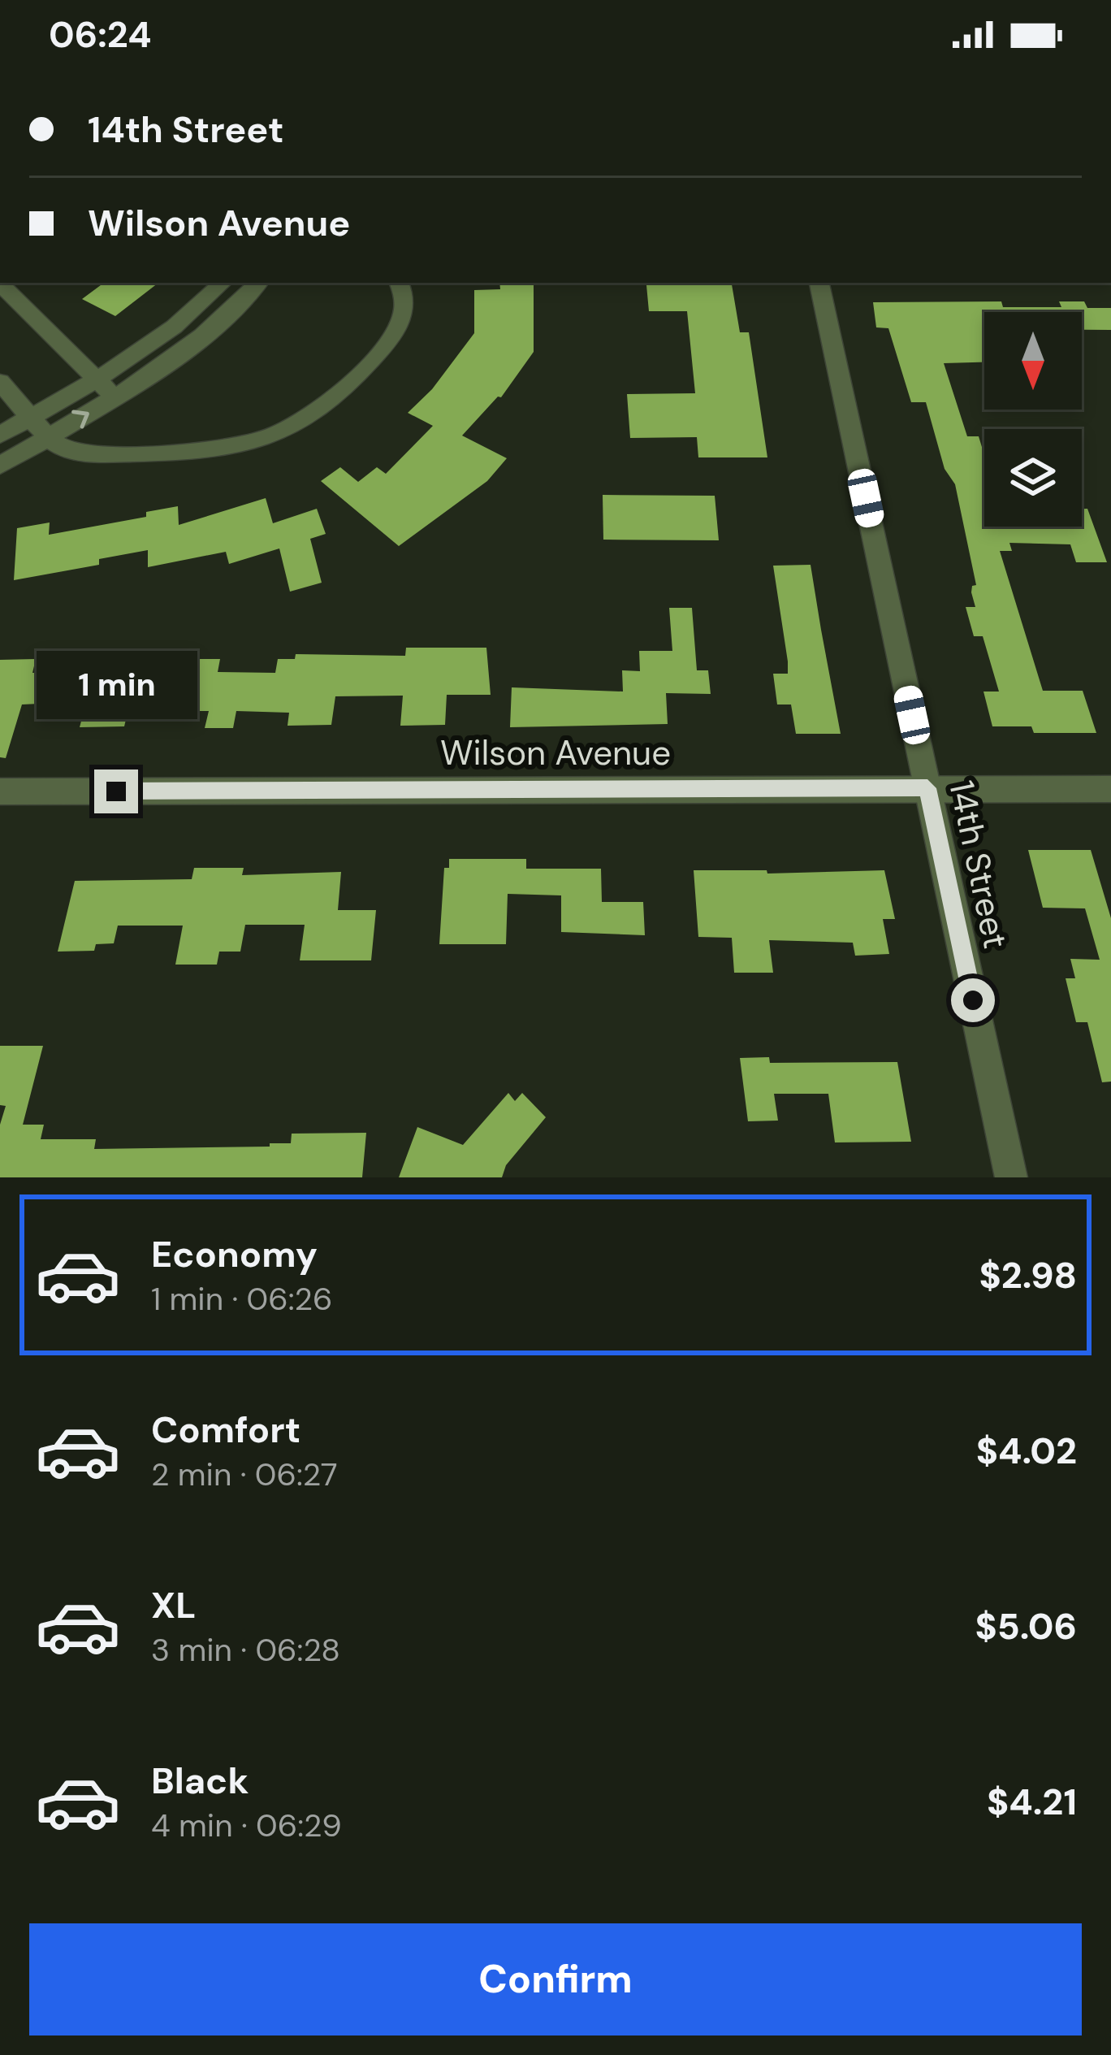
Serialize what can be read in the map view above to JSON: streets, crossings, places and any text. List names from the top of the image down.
{
  "streets": {
    "street": ["Wilson Avenue", "14th Street"]
  },
  "crossings": [
    ["Wilson Avenue", "14th Street"]
  ],
  "north": "bottom",
  "page": {
    "status": "06:24",
    "banner": ["14th Street", "Wilson Avenue"],
    "bubble": "1 min",
    "list": [
      {
        "name": "Economy",
        "note": "1 min · 06:26",
        "value": "$2.98"
      },
      {
        "name": "Comfort",
        "note": "2 min · 06:27",
        "value": "$4.02"
      },
      {
        "name": "XL",
        "note": "3 min · 06:28",
        "value": "$5.06"
      },
      {
        "name": "Black",
        "note": "4 min · 06:29",
        "value": "$4.21"
      }
    ],
    "buttons": "Confirm"
  }
}
